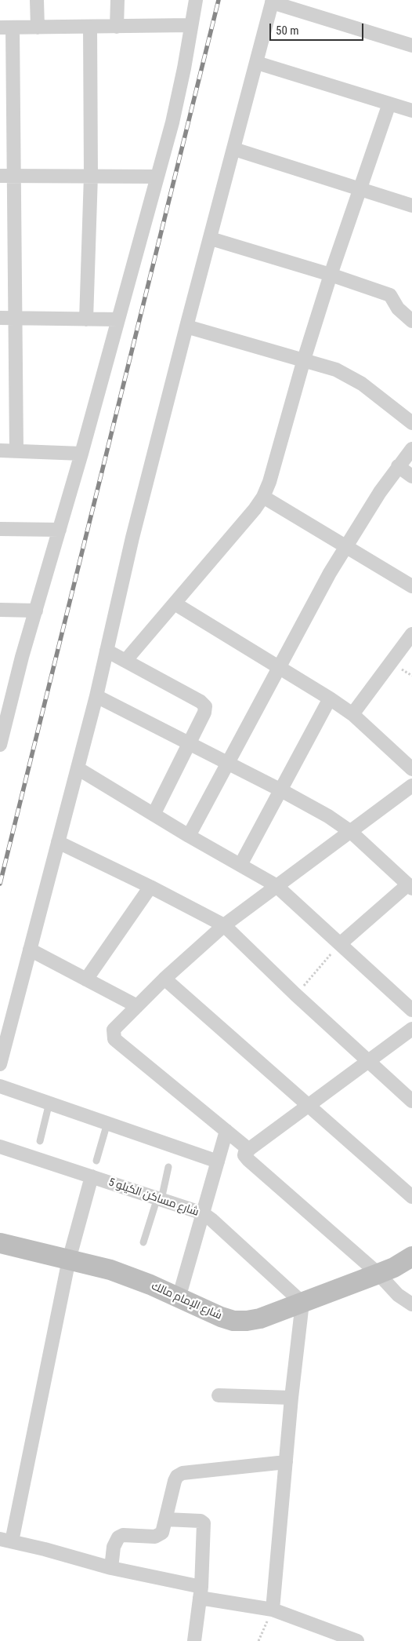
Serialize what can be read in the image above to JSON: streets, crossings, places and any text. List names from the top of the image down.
{
  "streets": {
    "street": ["شارع مساكن الكيلو 5", "شارع الإمام مالك"]
  },
  "crossings": [
    ["شارع مساكن الكيلو 5", "شارع الإمام مالك"]
  ],
  "scale_bar": "50 m"
}
